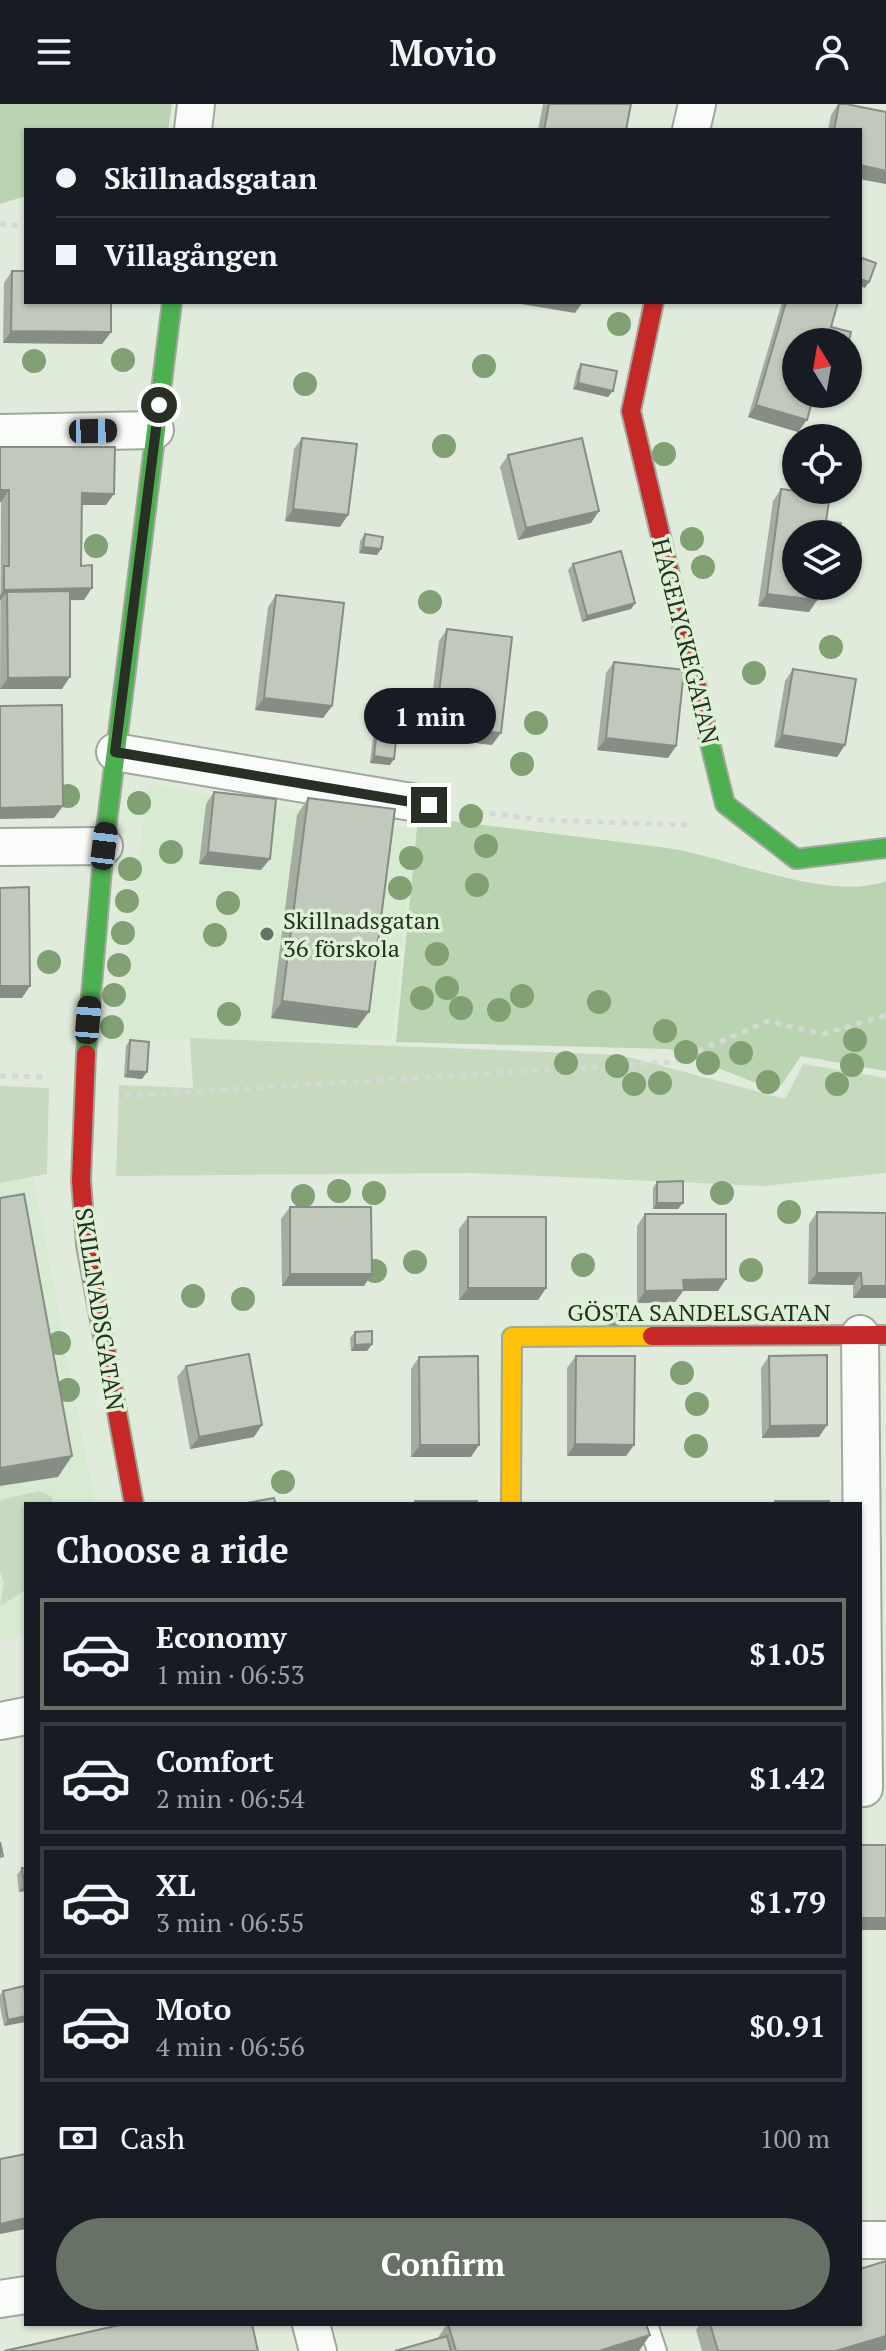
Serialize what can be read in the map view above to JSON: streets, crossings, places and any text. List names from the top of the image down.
{
  "streets": {
    "street": ["HAGELYCKEGATAN", "SKILLNADSGATAN", "GÖSTA SANDELSGATAN"]
  },
  "places": ["Skillnadsgatan 36 förskola"],
  "north": "top",
  "page": {
    "header": "Movio",
    "banner": ["Skillnadsgatan", "Villagången"],
    "bubble": "1 min",
    "heading": "Choose a ride",
    "list": [
      {
        "name": "Economy",
        "note": "1 min · 06:53",
        "value": "$1.05"
      },
      {
        "name": "Comfort",
        "note": "2 min · 06:54",
        "value": "$1.42"
      },
      {
        "name": "XL",
        "note": "3 min · 06:55",
        "value": "$1.79"
      },
      {
        "name": "Moto",
        "note": "4 min · 06:56",
        "value": "$0.91"
      }
    ],
    "pay": ["Cash", "100 m"],
    "buttons": "Confirm"
  }
}
